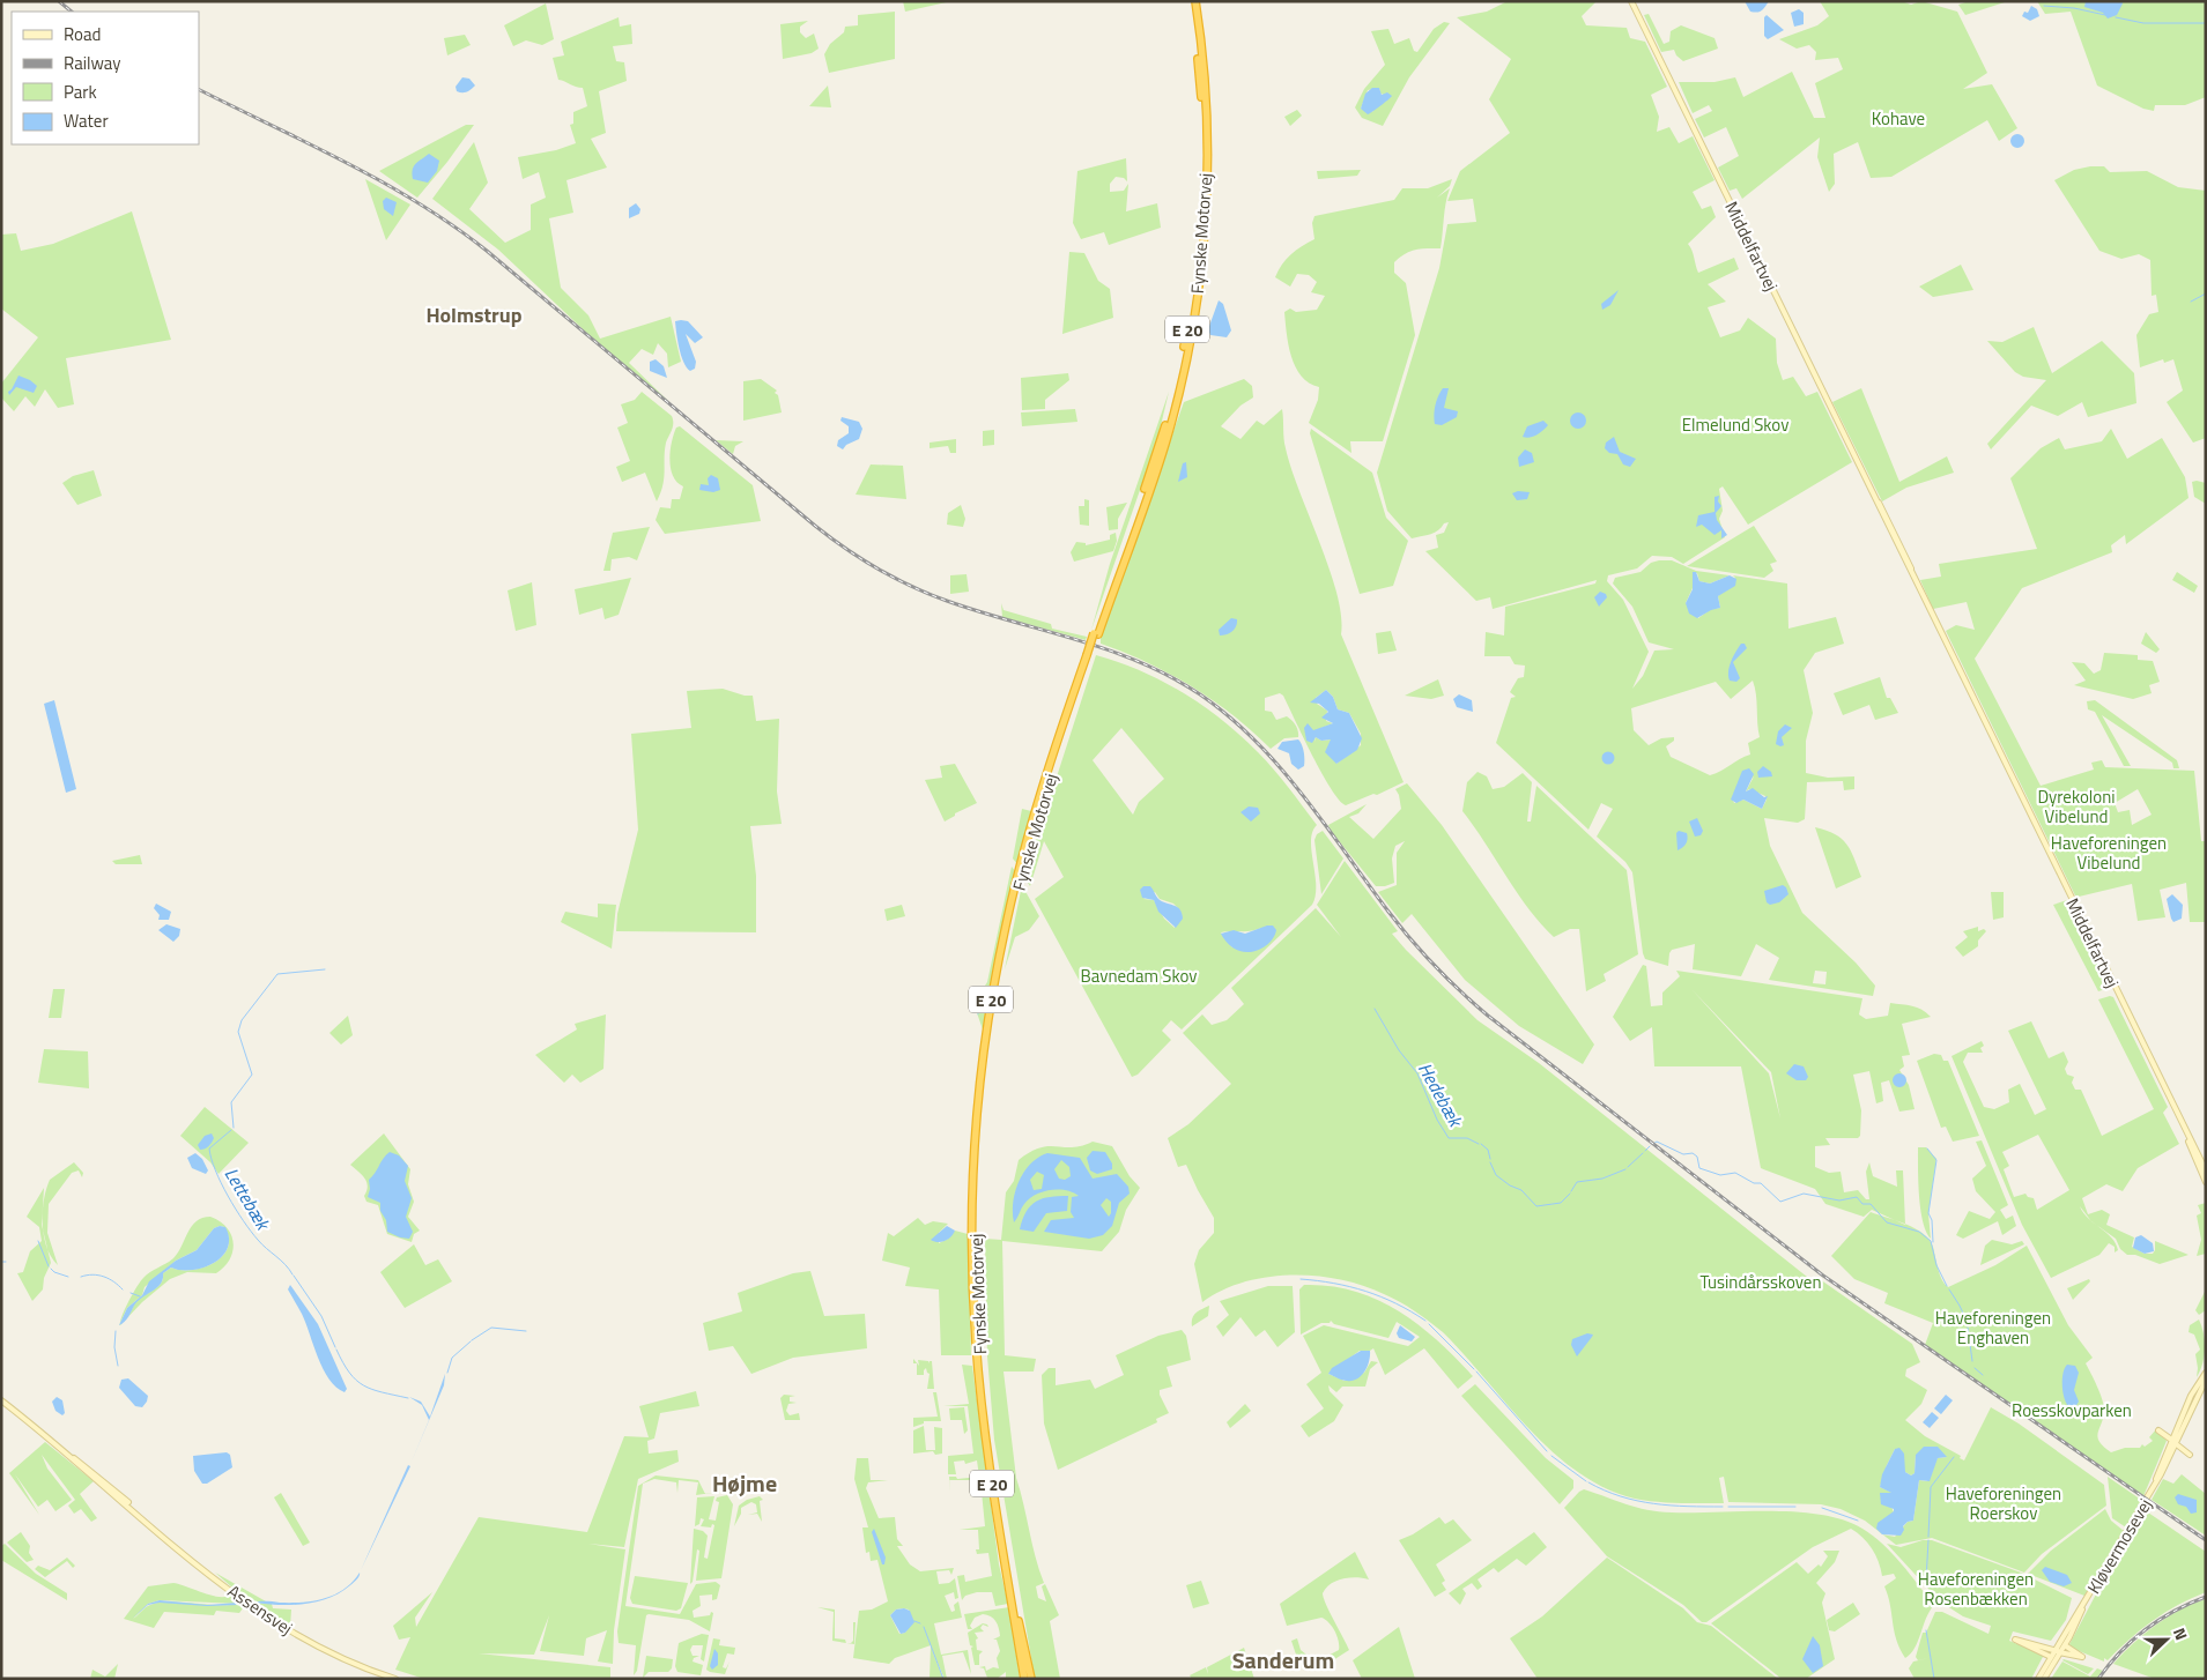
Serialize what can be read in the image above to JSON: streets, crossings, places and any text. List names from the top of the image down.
{
  "streets": {
    "highway": ["Fynske Motorvej", "E 20"],
    "main road": ["Middelfartvej", "Kløvermosevej", "Assensvej"]
  },
  "districts": ["Holmstrup", "Højme", "Sanderum"],
  "water": ["Hedebæk", "Lettebæk"],
  "parks": [
    "Kohave",
    "Elmelund Skov",
    "Dyrekoloni Vibelund",
    "Haveforeningen Vibelund",
    "Bavnedam Skov",
    "Tusindårsskoven",
    "Haveforeningen Enghaven",
    "Roesskovparken",
    "Haveforeningen Roerskov",
    "Haveforeningen Rosenbækken"
  ],
  "legend": [
    "Road",
    "Railway",
    "Park",
    "Water"
  ],
  "north": "right"
}
